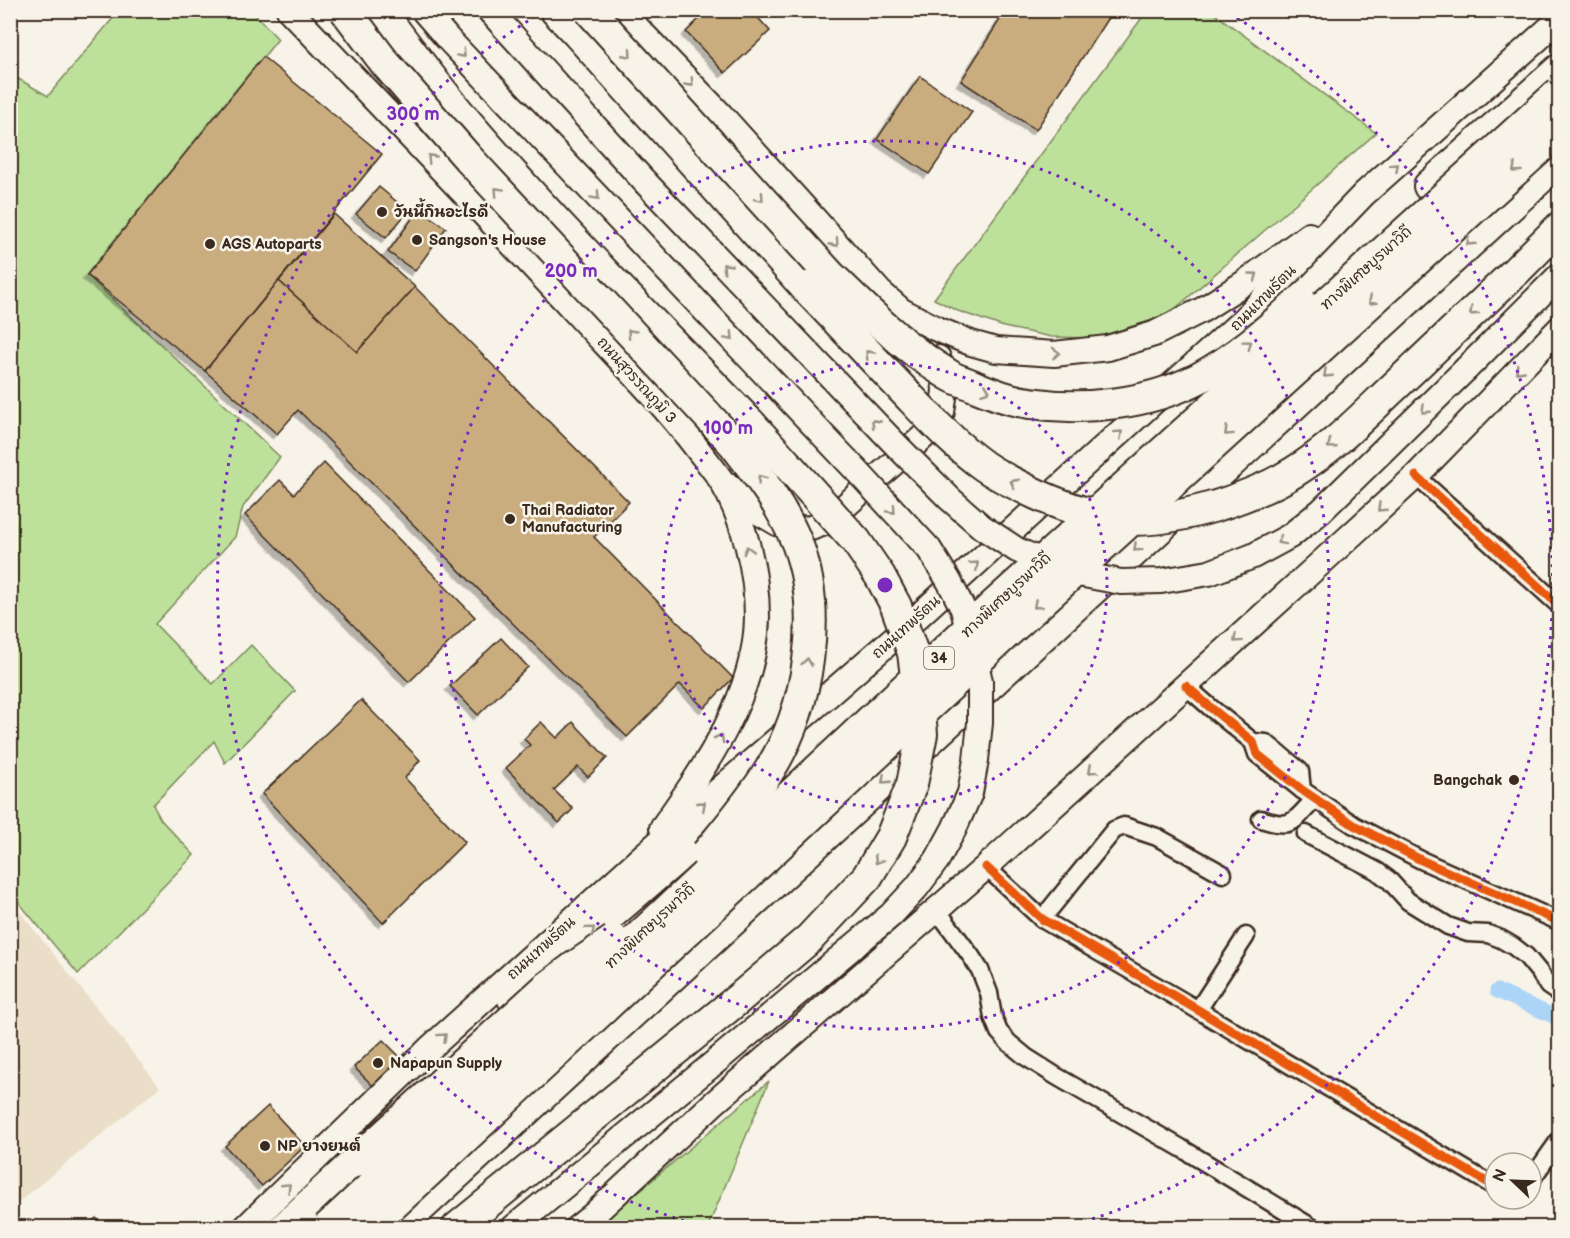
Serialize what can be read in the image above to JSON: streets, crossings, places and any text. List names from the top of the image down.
{
  "streets": {
    "highway": ["ทางพิเศษบูรพาวิถี", "34"],
    "main road": ["ถนนเทพรัตน", "ถนนสุวรรณภูมิ 3"]
  },
  "crossings": [
    ["ทางพิเศษบูรพาวิถี", "34"],
    ["ถนนเทพรัตน", "ถนนสุวรรณภูมิ 3"]
  ],
  "one_way": ["ถนนเทพรัตน", "ถนนสุวรรณภูมิ 3"],
  "places": [
    "วันนี้กินอะไรดี",
    "Sangson's House",
    "AGS Autoparts",
    "Thai Radiator Manufacturing",
    "Bangchak",
    "Napapun Supply",
    "NP ยางยนต์"
  ],
  "north": "top left",
  "rings": ["300 m", "200 m", "100 m"]
}
